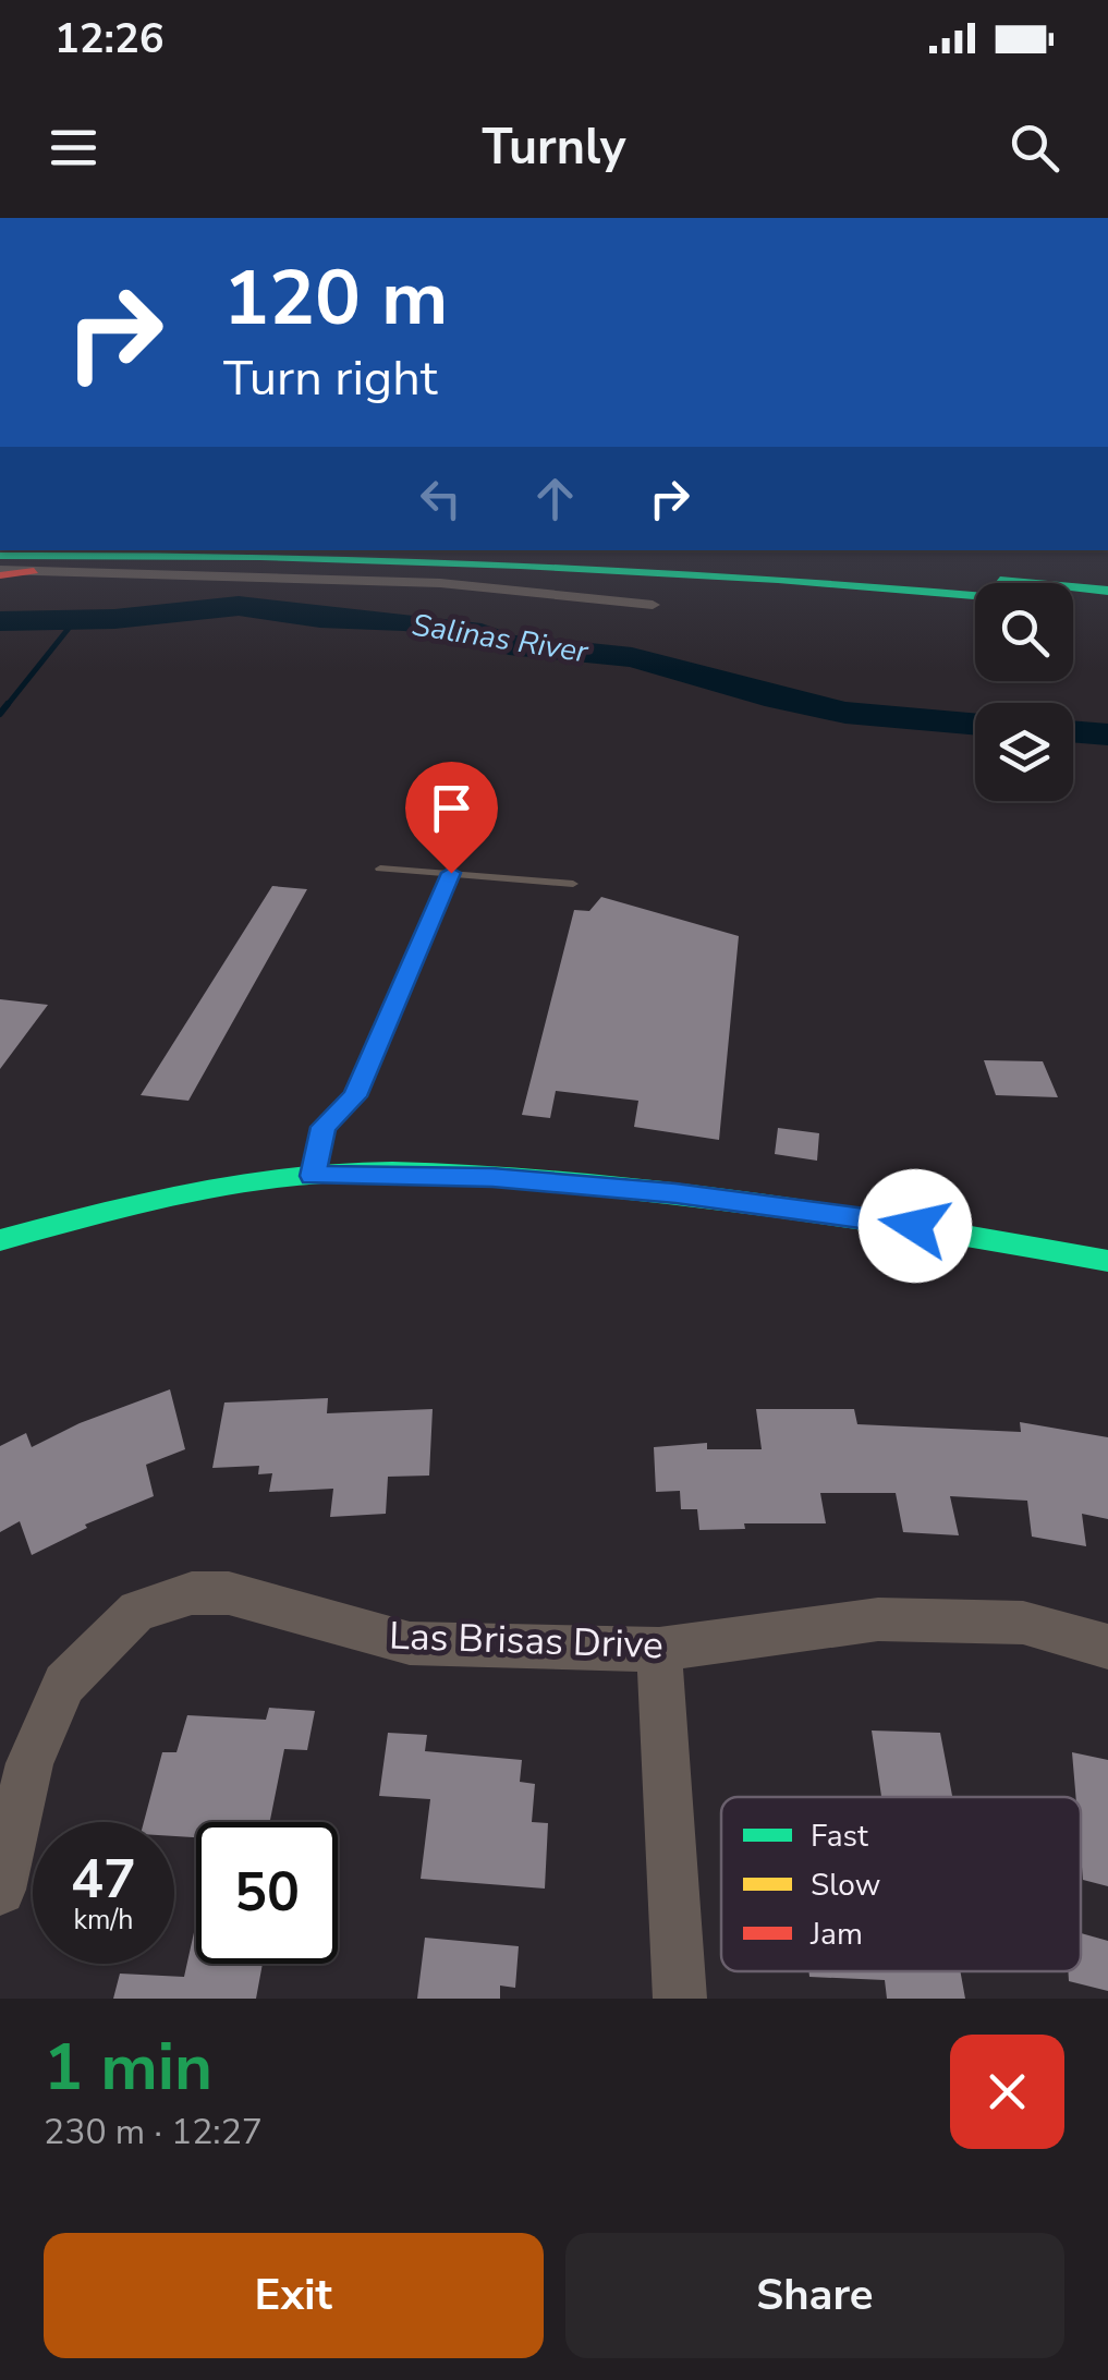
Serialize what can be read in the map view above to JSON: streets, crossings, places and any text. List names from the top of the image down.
{
  "streets": {
    "street": ["Las Brisas Drive"]
  },
  "water": ["Salinas River"],
  "legend": ["Fast", "Slow", "Jam"],
  "page": {
    "status": "12:26",
    "header": "Turnly",
    "turn": ["120 m", "Turn right"],
    "speed": "47 km/h",
    "limit": "50",
    "heading": ["1 min", "230 m · 12:27"],
    "buttons": ["Exit", "Share"]
  }
}
